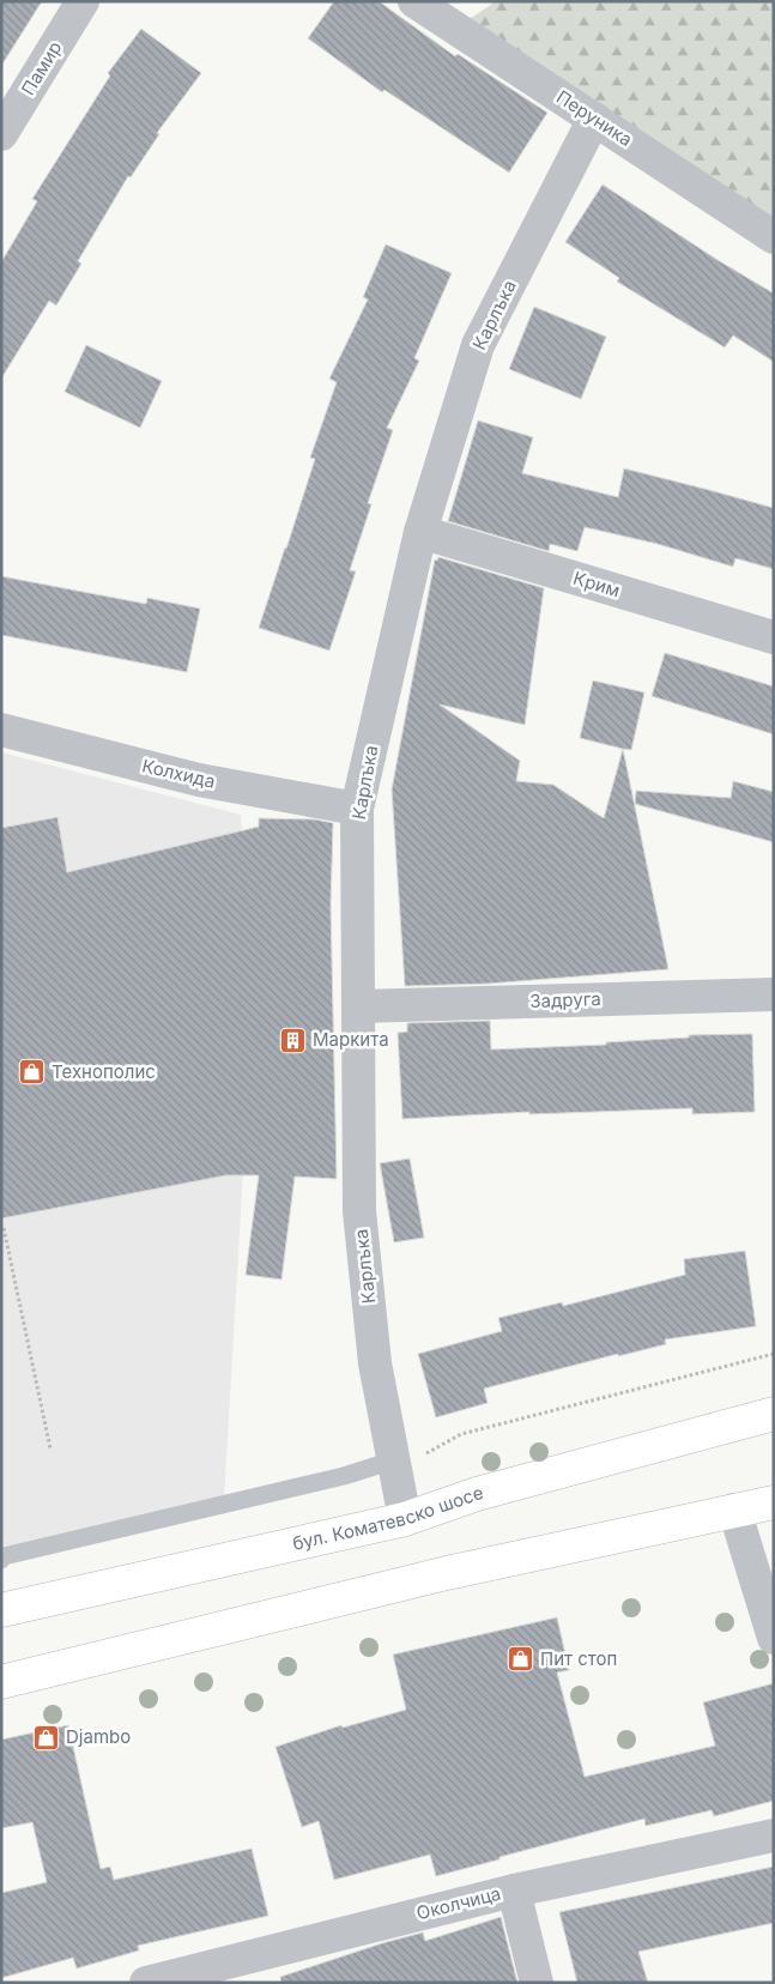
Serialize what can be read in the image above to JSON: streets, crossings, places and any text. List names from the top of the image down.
{
  "streets": {
    "main road": ["бул. Коматевско шосе"],
    "street": [
      "Памир",
      "Перуника",
      "Карлъка",
      "Крим",
      "Колхида",
      "Задруга",
      "Околчица"
    ]
  },
  "crossings": [
    ["Перуника", "Карлъка"],
    ["Карлъка", "Крим"],
    ["Карлъка", "Колхида"],
    ["Карлъка", "Задруга"],
    ["Карлъка", "бул. Коматевско шосе"]
  ],
  "places": {
    "building": ["Маркита"],
    "shop": ["Технополис", "Пит стоп", "Djambo"]
  }
}
